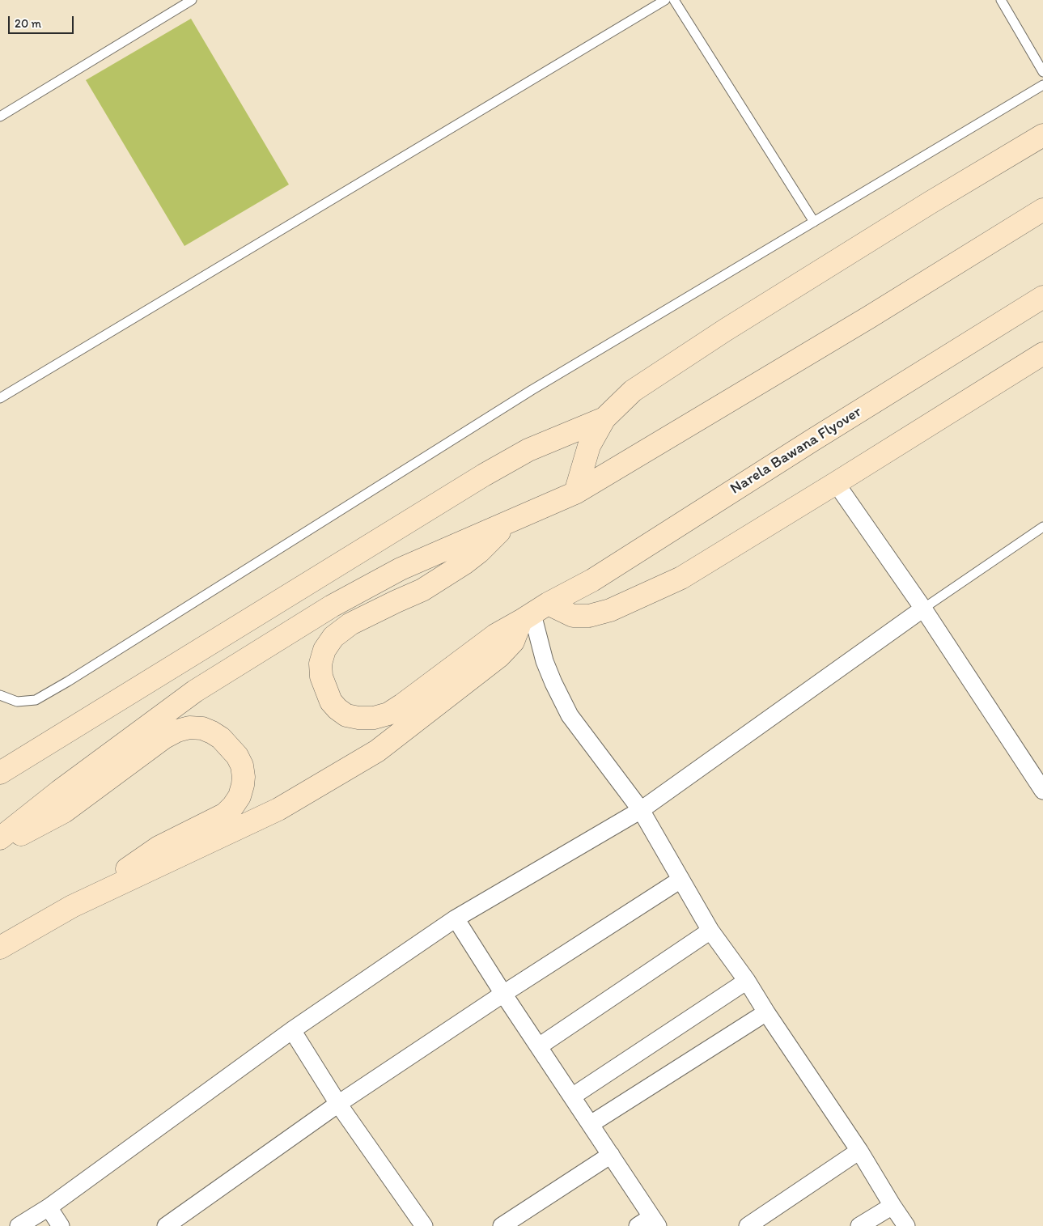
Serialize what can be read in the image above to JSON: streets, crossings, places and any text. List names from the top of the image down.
{
  "streets": {
    "main road": ["Narela Bawana Flyover"]
  },
  "scale_bar": "20 m"
}
